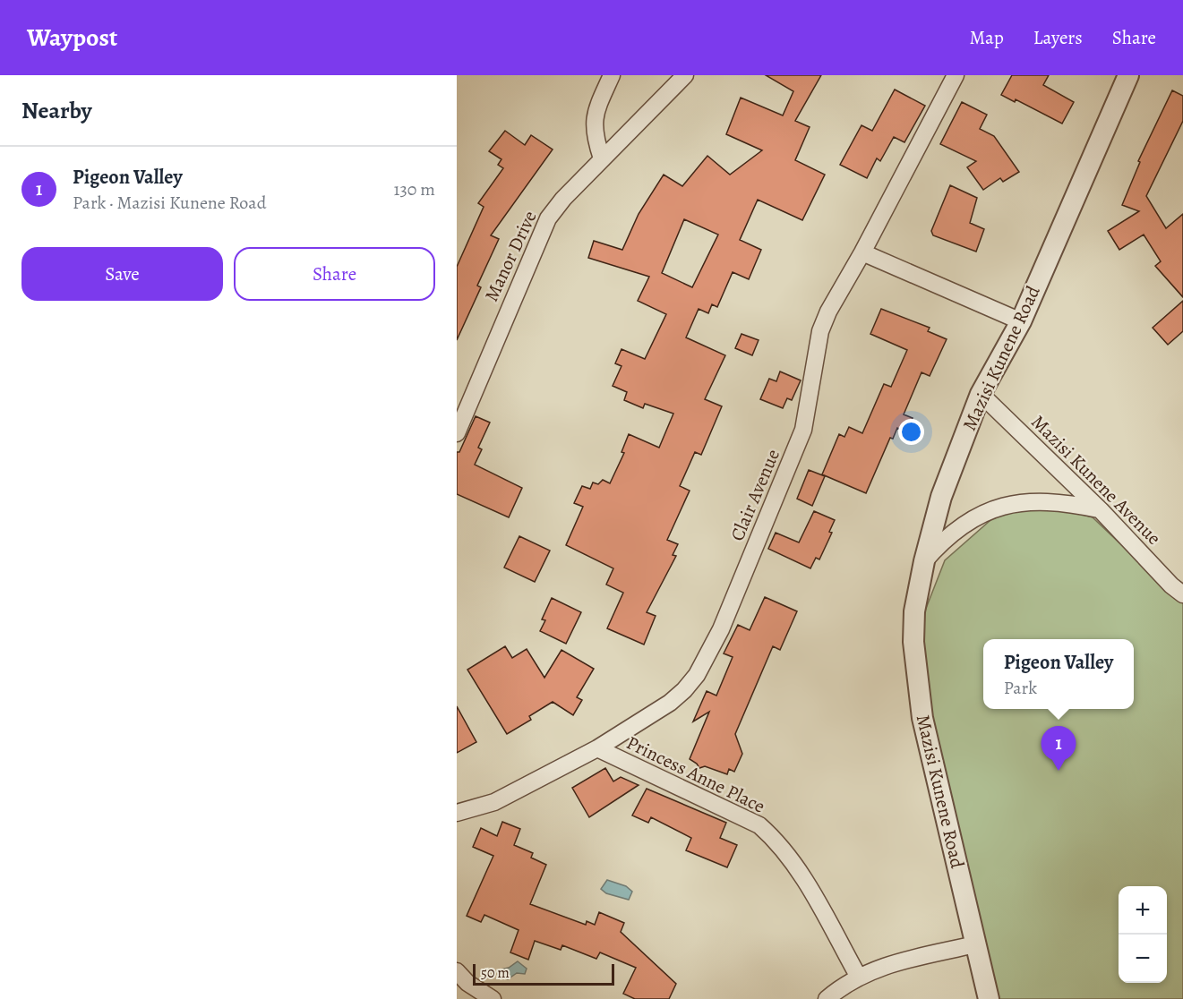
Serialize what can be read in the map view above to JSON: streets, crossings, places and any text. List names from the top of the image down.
{
  "streets": {
    "street": [
      "Manor Drive",
      "Mazisi Kunene Road",
      "Mazisi Kunene Avenue",
      "Clair Avenue",
      "Princess Anne Place"
    ]
  },
  "crossings": [
    ["Mazisi Kunene Road", "Mazisi Kunene Avenue"],
    ["Clair Avenue", "Princess Anne Place"]
  ],
  "scale_bar": "50 m",
  "page": {
    "header": "Waypost",
    "nav": ["Map", "Layers", "Share"],
    "heading": "Nearby",
    "list": [
      {
        "mark": "1",
        "name": "Pigeon Valley",
        "note": "Park · Mazisi Kunene Road",
        "value": "130 m"
      }
    ],
    "buttons": ["Save", "Share"],
    "popup": ["Pigeon Valley", "Park"],
    "pins": "1",
    "map_buttons": ["+", "−"],
    "scale": "50 m"
  }
}
